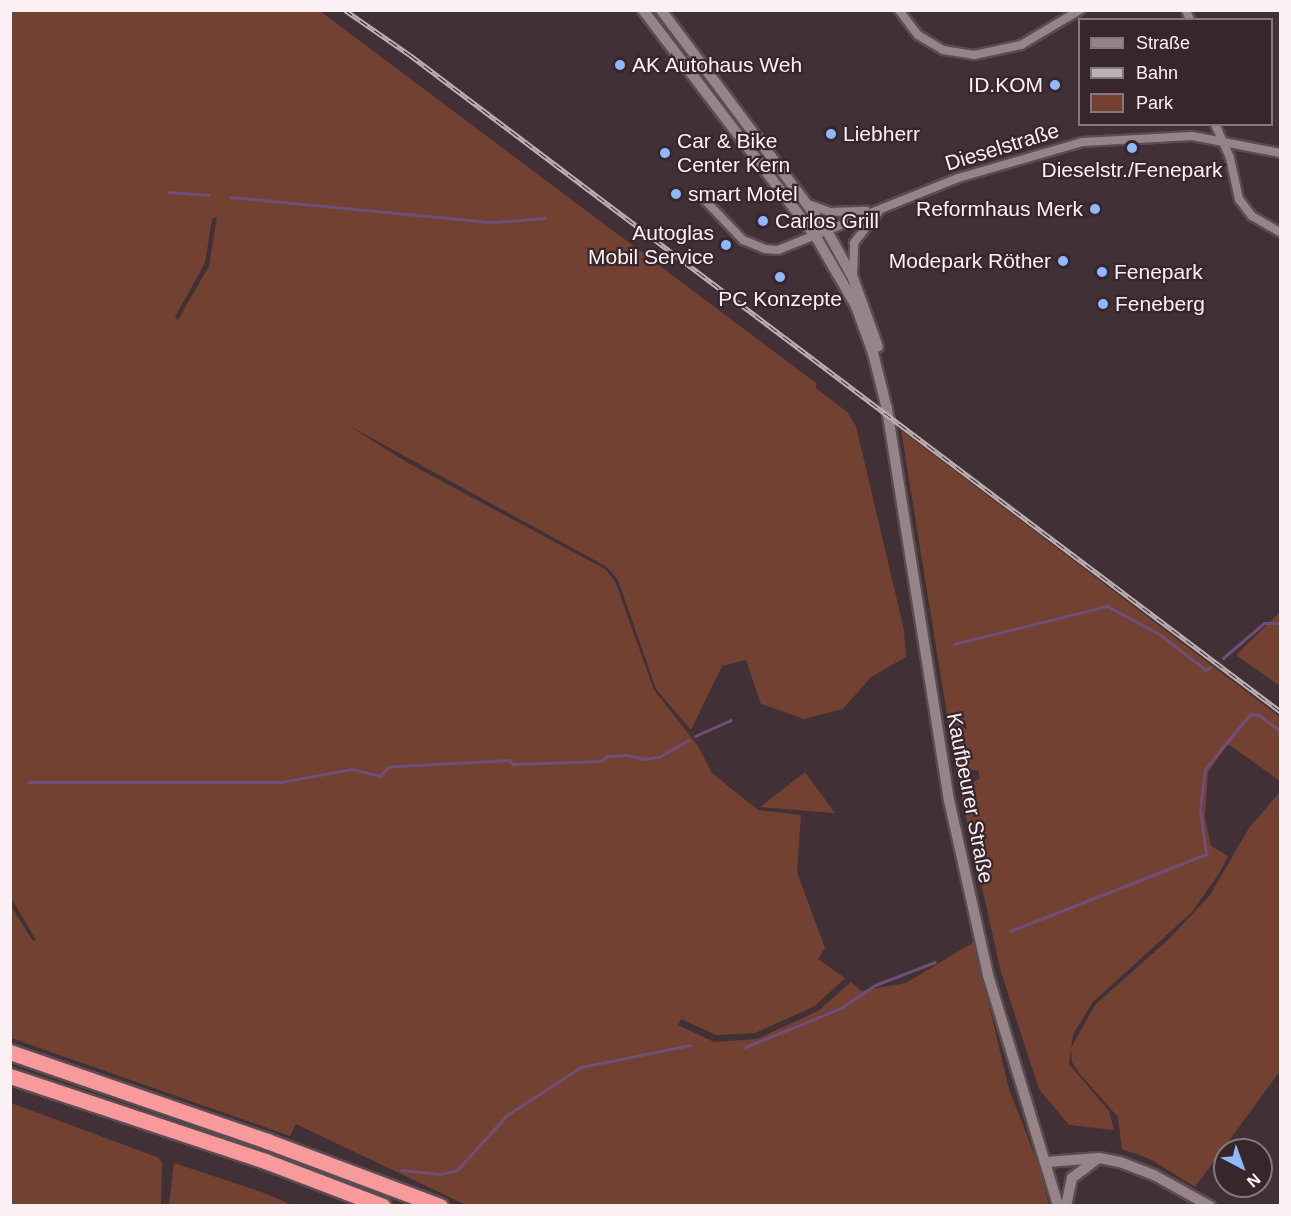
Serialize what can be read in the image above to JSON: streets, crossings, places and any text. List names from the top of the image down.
{
  "streets": {
    "main road": ["Kaufbeurer Straße"],
    "street": ["Dieselstraße"]
  },
  "crossings": [
    ["Dieselstraße", "Kaufbeurer Straße"]
  ],
  "places": [
    "AK Autohaus Weh",
    "ID.KOM",
    "Liebherr",
    "Dieselstr./Fenepark",
    "Car & Bike Center Kern",
    "smart Motel",
    "Reformhaus Merk",
    "Carlos Grill",
    "Autoglas Mobil Service",
    "Modepark Röther",
    "Fenepark",
    "PC Konzepte",
    "Feneberg"
  ],
  "legend": ["Straße", "Bahn", "Park"],
  "north": "bottom right"
}
